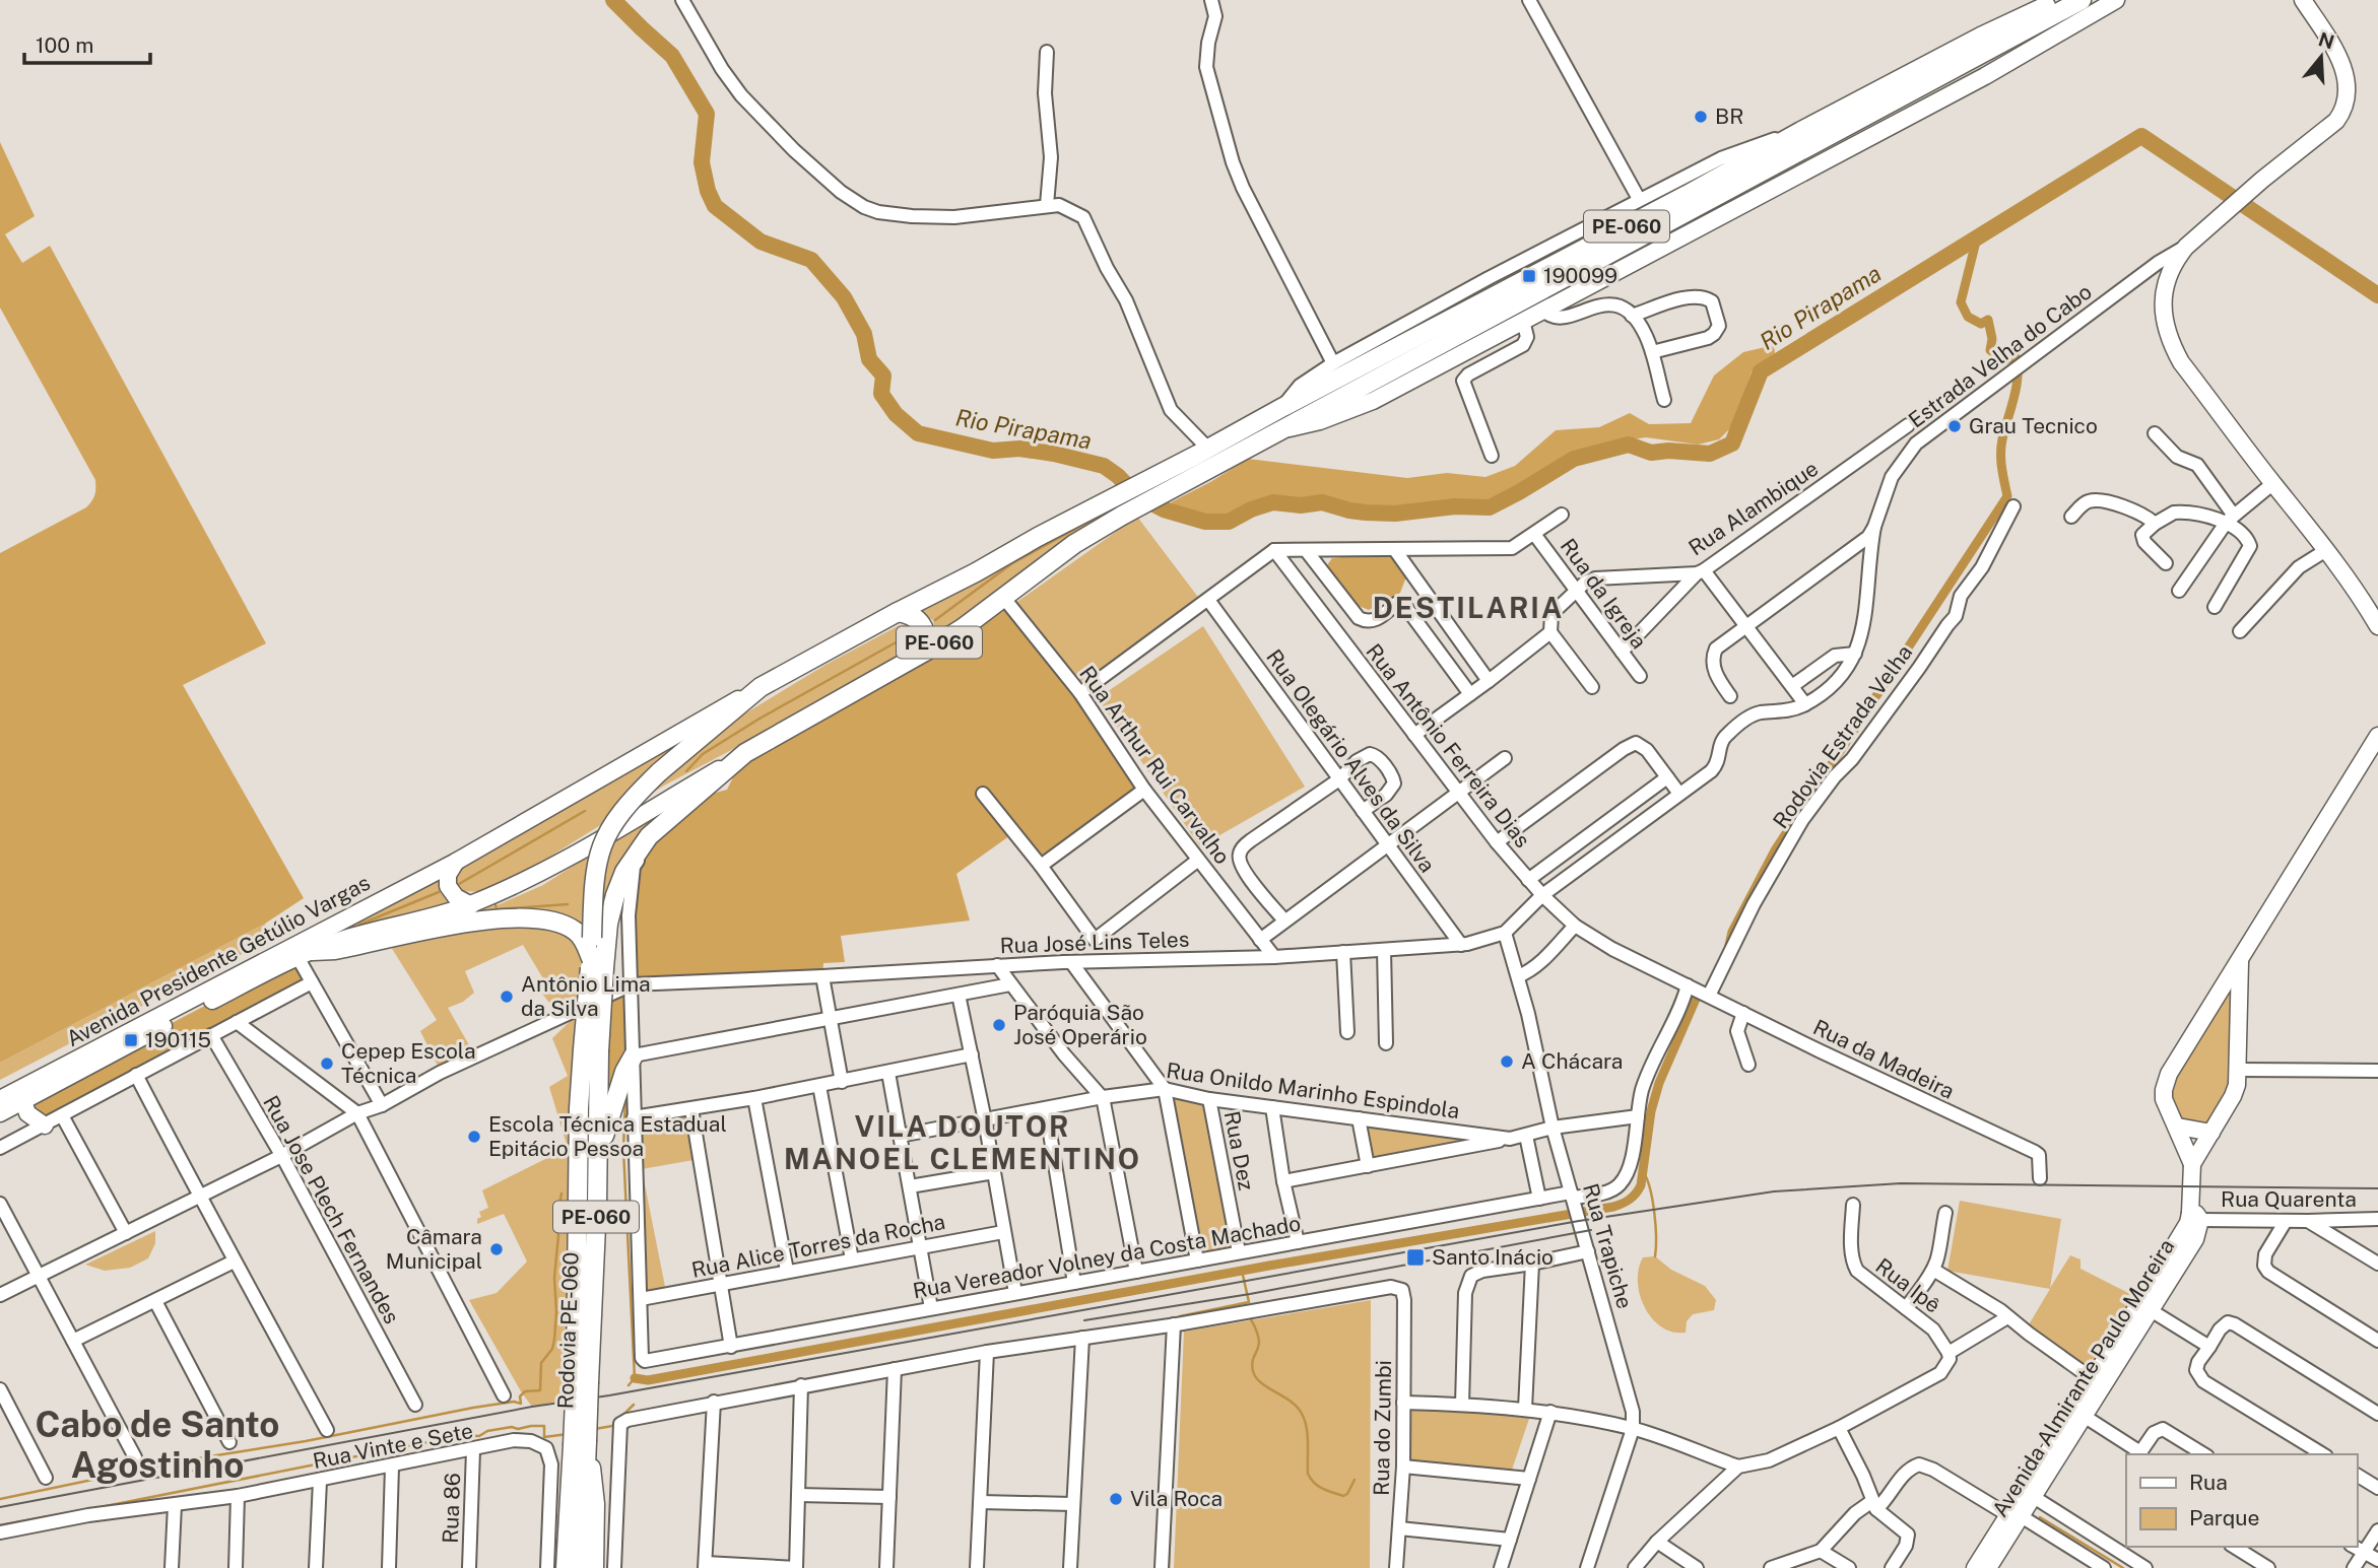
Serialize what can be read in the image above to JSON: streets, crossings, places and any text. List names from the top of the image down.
{
  "streets": {
    "highway": ["PE-060", "Rodovia PE-060"],
    "main road": ["Avenida Presidente Getúlio Vargas", "Avenida Almirante Paulo Moreira"],
    "street": [
      "Estrada Velha do Cabo",
      "Rua Alambique",
      "Rua da Igreja",
      "Rodovia Estrada Velha",
      "Rua Antônio Ferreira Dias",
      "Rua Olegário Alves da Silva",
      "Rua Arthur Rui Carvalho",
      "Rua José Lins Teles",
      "Rua da Madeira",
      "Rua Onildo Marinho Espindola",
      "Rua Dez",
      "Rua Quarenta",
      "Rua Jose Plech Fernandes",
      "Rua Alice Torres da Rocha",
      "Rua Trapiche",
      "Rua Vereador Volney da Costa Machado",
      "Rua Ipê",
      "Rua do Zumbi",
      "Rua Vinte e Sete",
      "Rua 86"
    ]
  },
  "crossings": [
    ["PE-060", "Rua Arthur Rui Carvalho"],
    ["PE-060", "Avenida Presidente Getúlio Vargas"],
    ["PE-060", "Rodovia PE-060"],
    ["Estrada Velha do Cabo", "Rua Antônio Ferreira Dias"],
    ["Estrada Velha do Cabo", "Rua José Lins Teles"],
    ["Rua Alambique", "Rua da Igreja"],
    ["Rodovia Estrada Velha", "Rua da Madeira"],
    ["Rua Antônio Ferreira Dias", "Rua José Lins Teles"],
    ["Rua Antônio Ferreira Dias", "Rua da Madeira"],
    ["Rua Olegário Alves da Silva", "Rua José Lins Teles"],
    ["Rua Arthur Rui Carvalho", "Rua José Lins Teles"],
    ["Rua José Lins Teles", "Rua Trapiche"],
    ["Rua Onildo Marinho Espindola", "Rua Dez"],
    ["Rua Onildo Marinho Espindola", "Rua Trapiche"],
    ["Rua Onildo Marinho Espindola", "Rua Vereador Volney da Costa Machado"],
    ["Rua Dez", "Rua Vereador Volney da Costa Machado"],
    ["Rua Quarenta", "Avenida Almirante Paulo Moreira"],
    ["Rua Alice Torres da Rocha", "Rua Vereador Volney da Costa Machado"],
    ["Rua Trapiche", "Rua Vereador Volney da Costa Machado"],
    ["Rua Vinte e Sete", "Rua 86"]
  ],
  "districts": ["DESTILARIA", "VILA DOUTOR MANOEL CLEMENTINO", "Cabo de Santo Agostinho"],
  "water": ["Rio Pirapama"],
  "places": {
    "other": [
      "BR",
      "Grau Tecnico",
      "Antônio Lima da Silva",
      "Paróquia São José Operário",
      "A Chácara",
      "Cepep Escola Técnica",
      "Escola Técnica Estadual Epitácio Pessoa",
      "Câmara Municipal",
      "Vila Roca"
    ],
    "transit": ["190099", "190115", "Santo Inácio"]
  },
  "legend": ["Rua", "Parque"],
  "scale_bar": "100 m",
  "north": "top"
}
